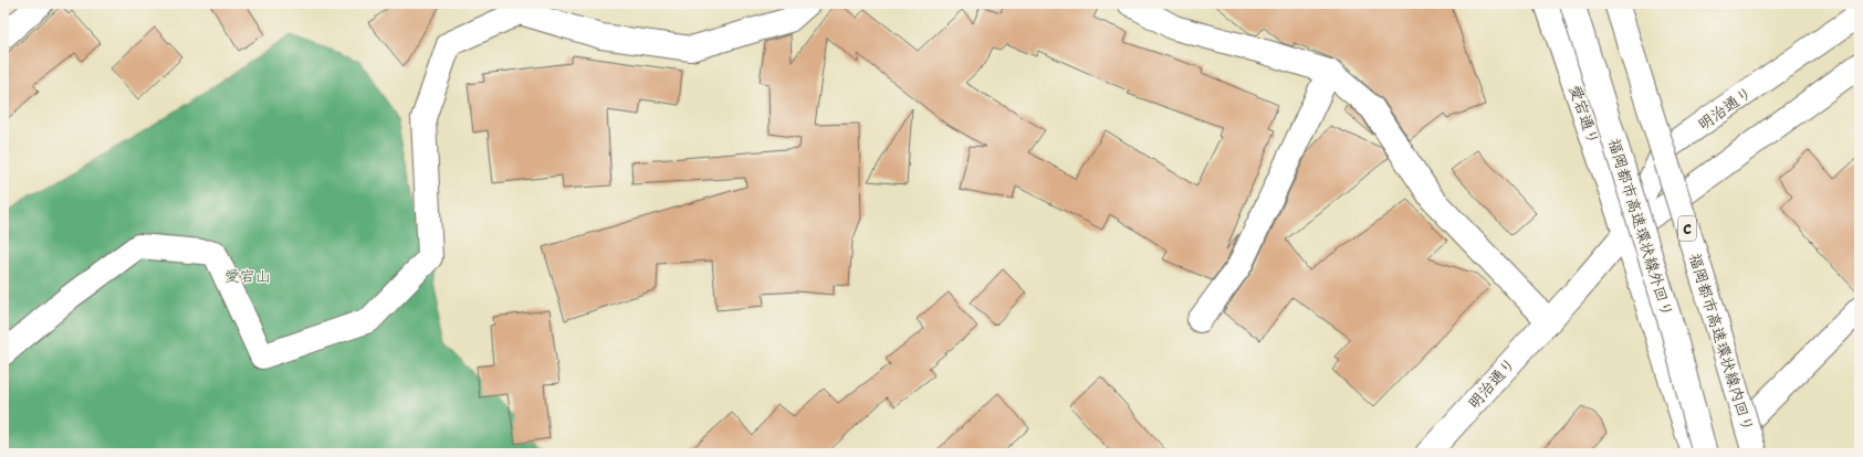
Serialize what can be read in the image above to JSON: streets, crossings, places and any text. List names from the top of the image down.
{
  "streets": {
    "main road": [
      "明治通り",
      "愛宕通り",
      "福岡都市高速環状線外回り",
      "C",
      "福岡都市高速環状線内回り"
    ]
  },
  "crossings": [
    ["明治通り", "愛宕通り"]
  ],
  "parks": ["愛宕山"]
}
